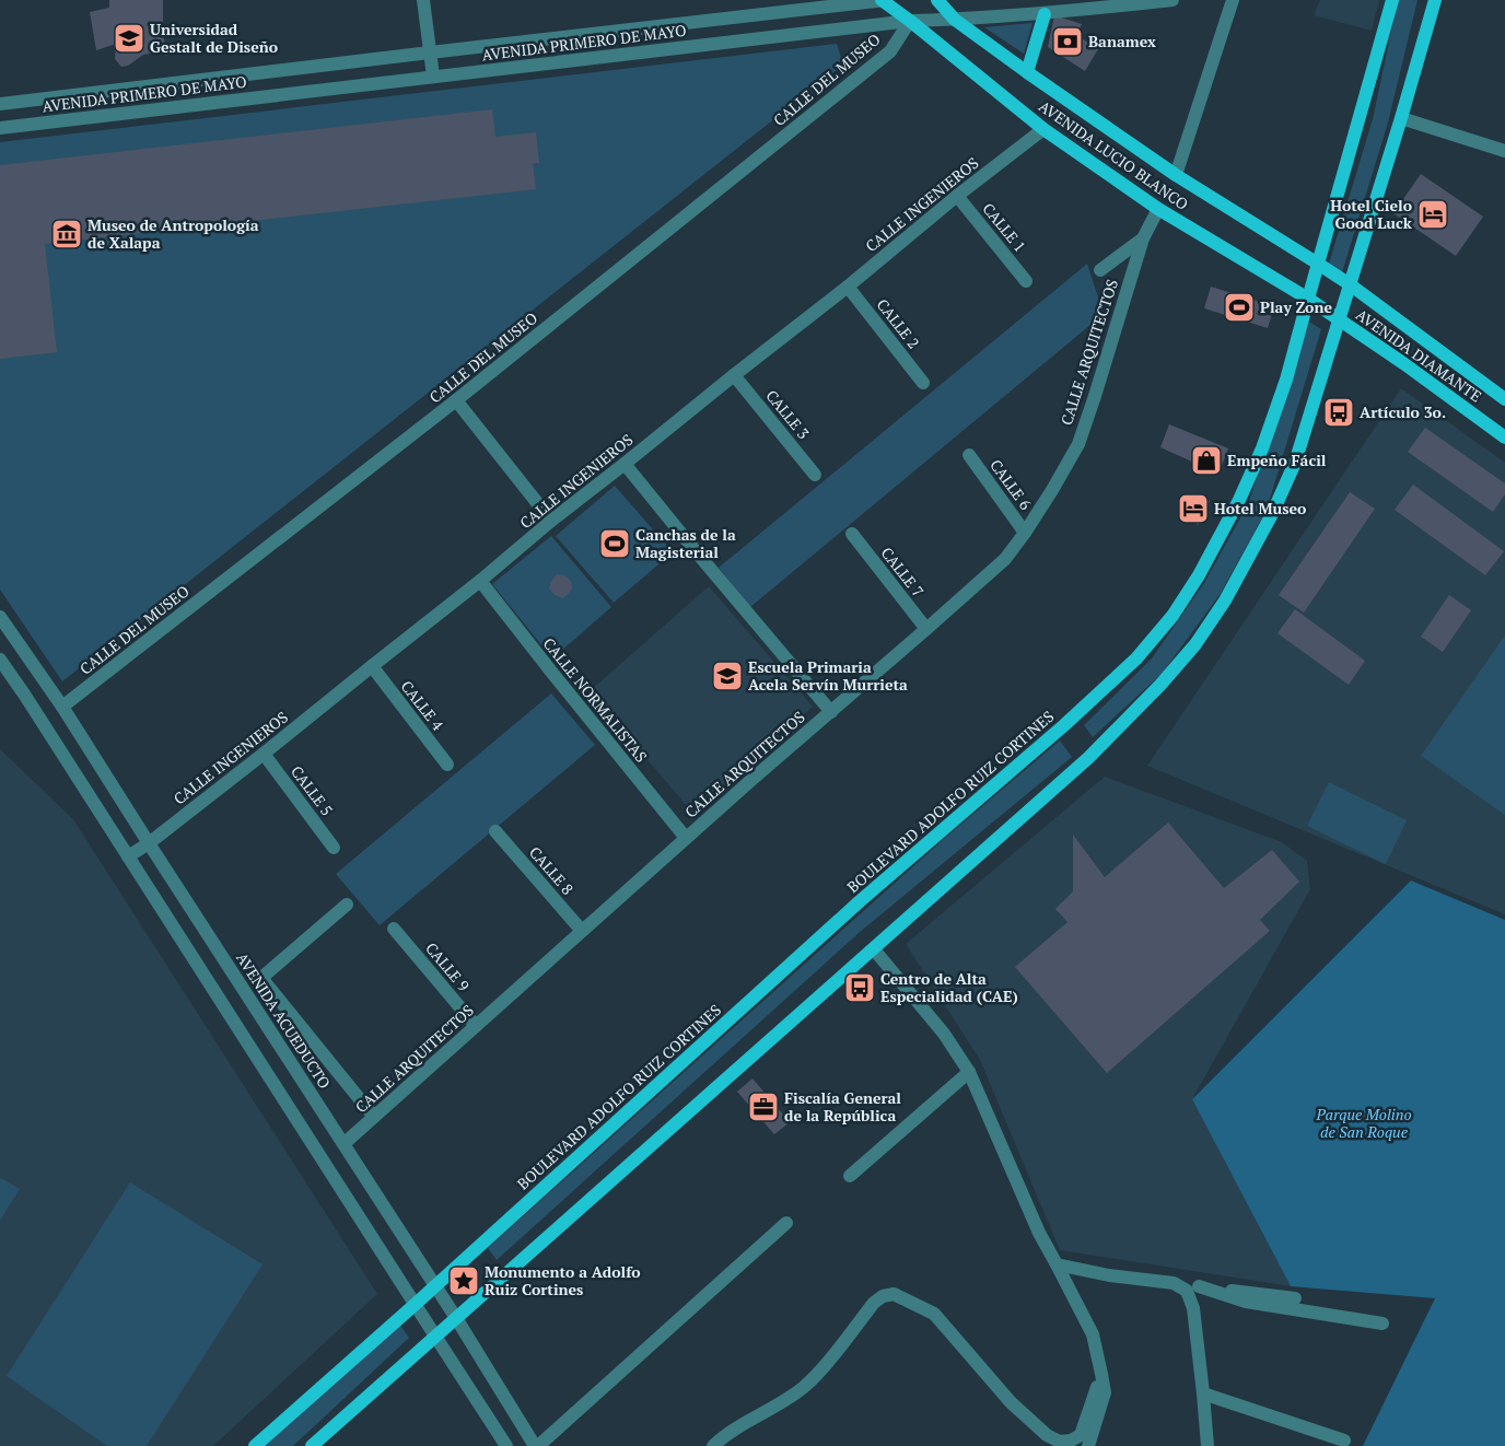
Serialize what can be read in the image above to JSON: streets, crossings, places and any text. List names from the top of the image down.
{
  "streets": {
    "main road": ["AVENIDA LUCIO BLANCO", "AVENIDA DIAMANTE", "BOULEVARD ADOLFO RUIZ CORTINES"],
    "street": [
      "AVENIDA PRIMERO DE MAYO",
      "CALLE DEL MUSEO",
      "CALLE INGENIEROS",
      "CALLE 1",
      "CALLE 2",
      "CALLE ARQUITECTOS",
      "CALLE 3",
      "CALLE 6",
      "CALLE 7",
      "CALLE NORMALISTAS",
      "CALLE 4",
      "CALLE 5",
      "CALLE 8",
      "CALLE 9",
      "AVENIDA ACUEDUCTO"
    ]
  },
  "crossings": [
    ["AVENIDA PRIMERO DE MAYO", "CALLE DEL MUSEO"],
    ["AVENIDA PRIMERO DE MAYO", "AVENIDA LUCIO BLANCO"],
    ["CALLE DEL MUSEO", "AVENIDA LUCIO BLANCO"],
    ["CALLE DEL MUSEO", "AVENIDA ACUEDUCTO"],
    ["AVENIDA LUCIO BLANCO", "CALLE INGENIEROS"],
    ["AVENIDA LUCIO BLANCO", "CALLE ARQUITECTOS"],
    ["AVENIDA LUCIO BLANCO", "AVENIDA DIAMANTE"],
    ["AVENIDA LUCIO BLANCO", "BOULEVARD ADOLFO RUIZ CORTINES"],
    ["CALLE INGENIEROS", "CALLE 1"],
    ["CALLE INGENIEROS", "CALLE 2"],
    ["CALLE INGENIEROS", "CALLE 3"],
    ["CALLE INGENIEROS", "CALLE NORMALISTAS"],
    ["CALLE INGENIEROS", "CALLE 4"],
    ["CALLE INGENIEROS", "CALLE 5"],
    ["CALLE INGENIEROS", "AVENIDA ACUEDUCTO"],
    ["CALLE ARQUITECTOS", "CALLE 6"],
    ["CALLE ARQUITECTOS", "CALLE 7"],
    ["CALLE ARQUITECTOS", "CALLE NORMALISTAS"],
    ["CALLE ARQUITECTOS", "CALLE 8"],
    ["CALLE ARQUITECTOS", "CALLE 9"],
    ["CALLE ARQUITECTOS", "AVENIDA ACUEDUCTO"],
    ["BOULEVARD ADOLFO RUIZ CORTINES", "AVENIDA ACUEDUCTO"]
  ],
  "parks": ["Parque Molino de San Roque"],
  "places": {
    "school or university": ["Universidad Gestalt de Diseño", "Escuela Primaria Acela Servín Murrieta"],
    "bank": ["Banamex"],
    "hotel": ["Hotel Cielo Good Luck", "Hotel Museo"],
    "museum": ["Museo de Antropología de Xalapa"],
    "sports": ["Play Zone", "Canchas de la Magisterial"],
    "bus stop": ["Artículo 3o.", "Centro de Alta Especialidad (CAE)"],
    "shop": ["Empeño Fácil"],
    "office": ["Fiscalía General de la República"],
    "place": ["Monumento a Adolfo Ruiz Cortines"]
  }
}
